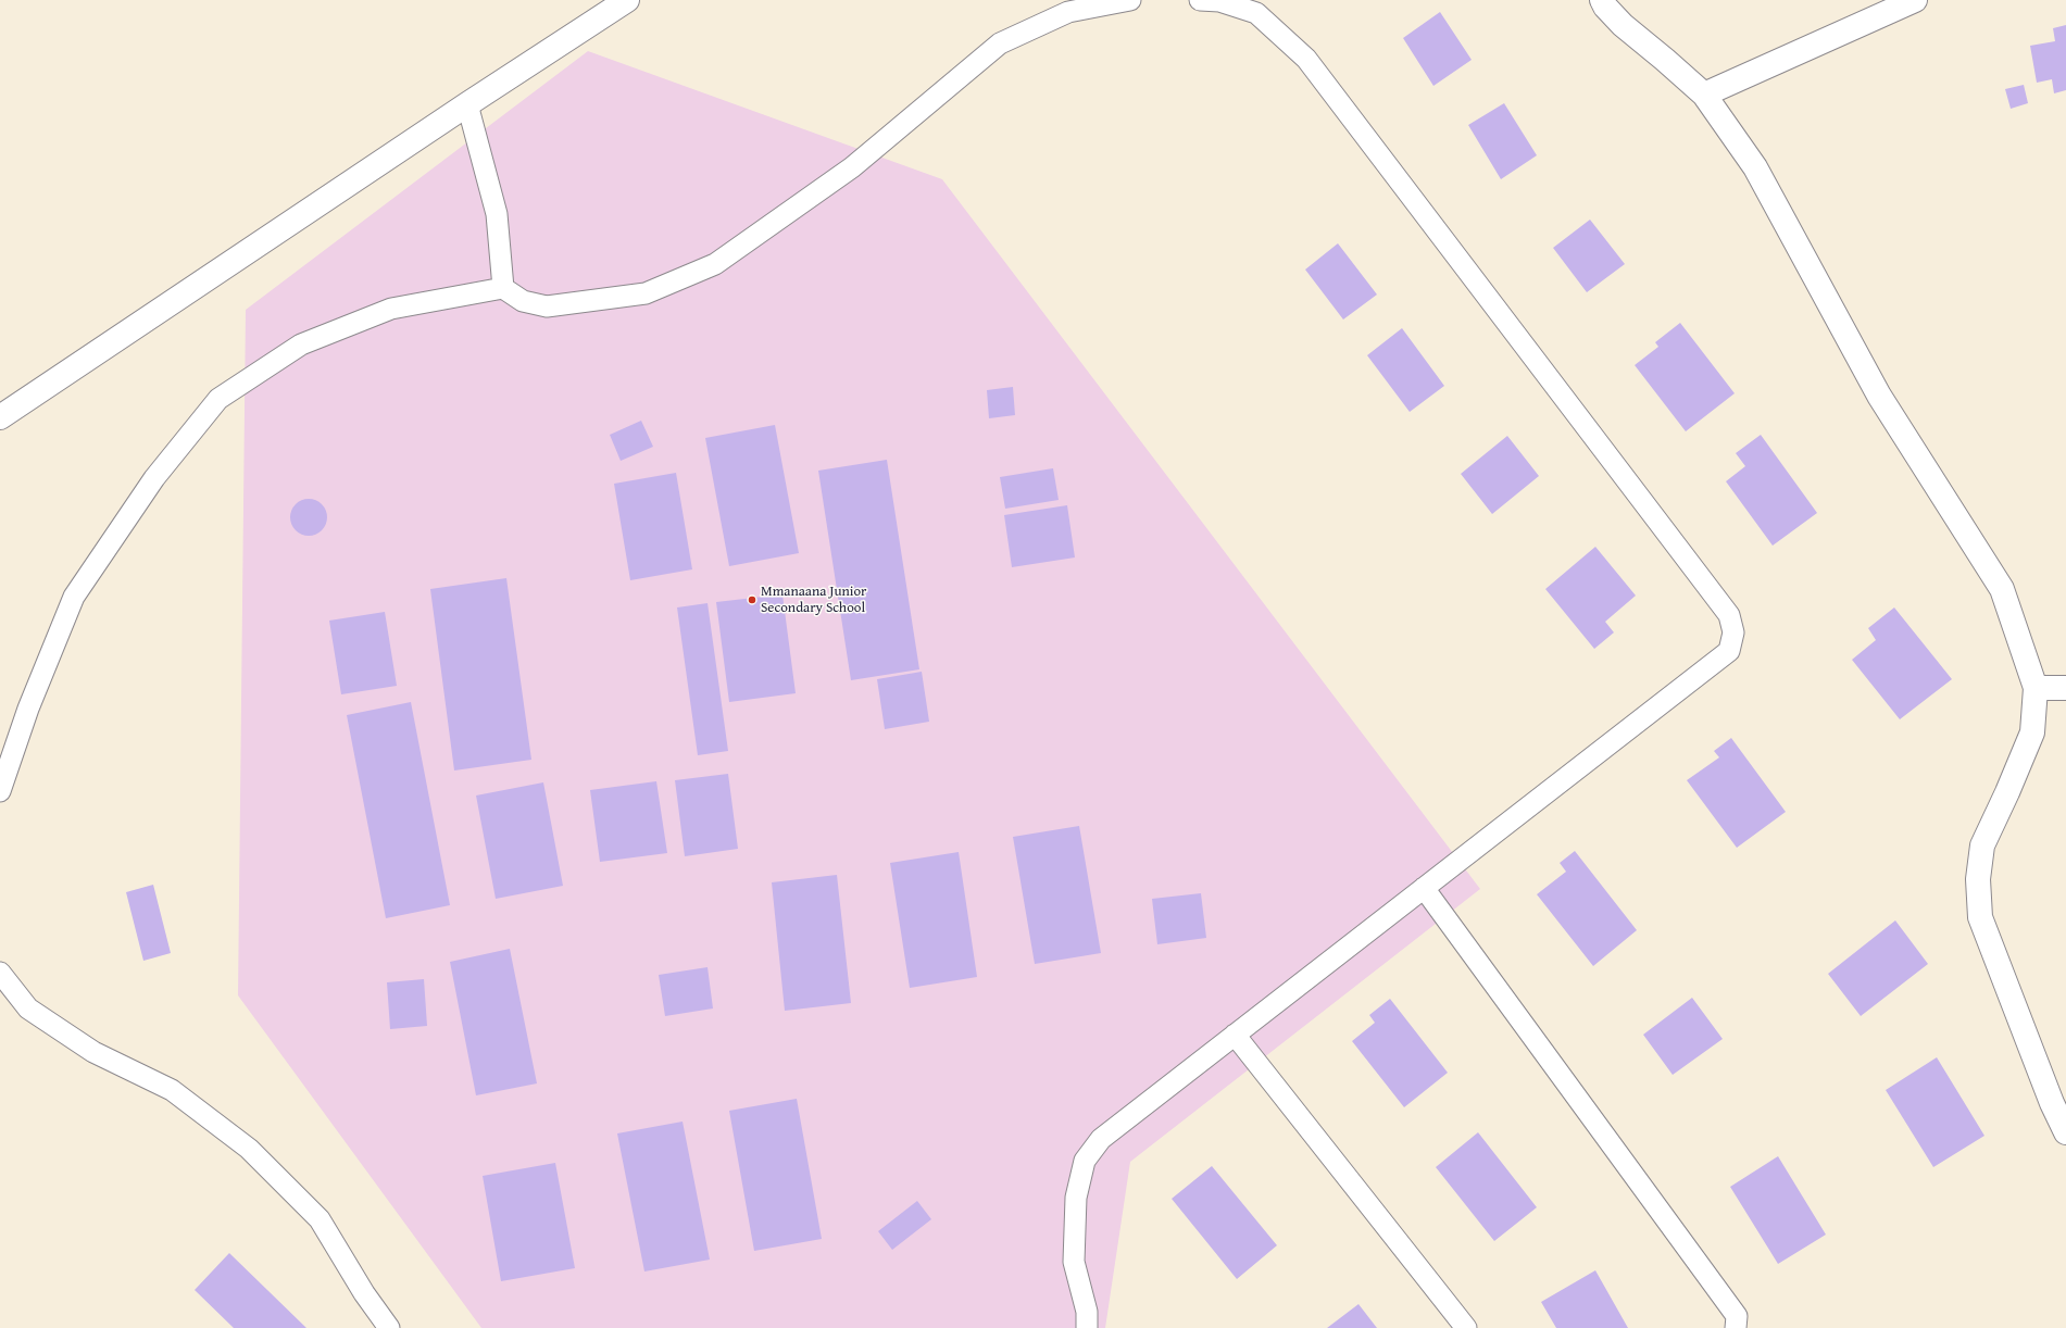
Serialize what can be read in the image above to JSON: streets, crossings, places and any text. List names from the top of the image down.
{
  "places": ["Mmanaana Junior Secondary School"]
}
